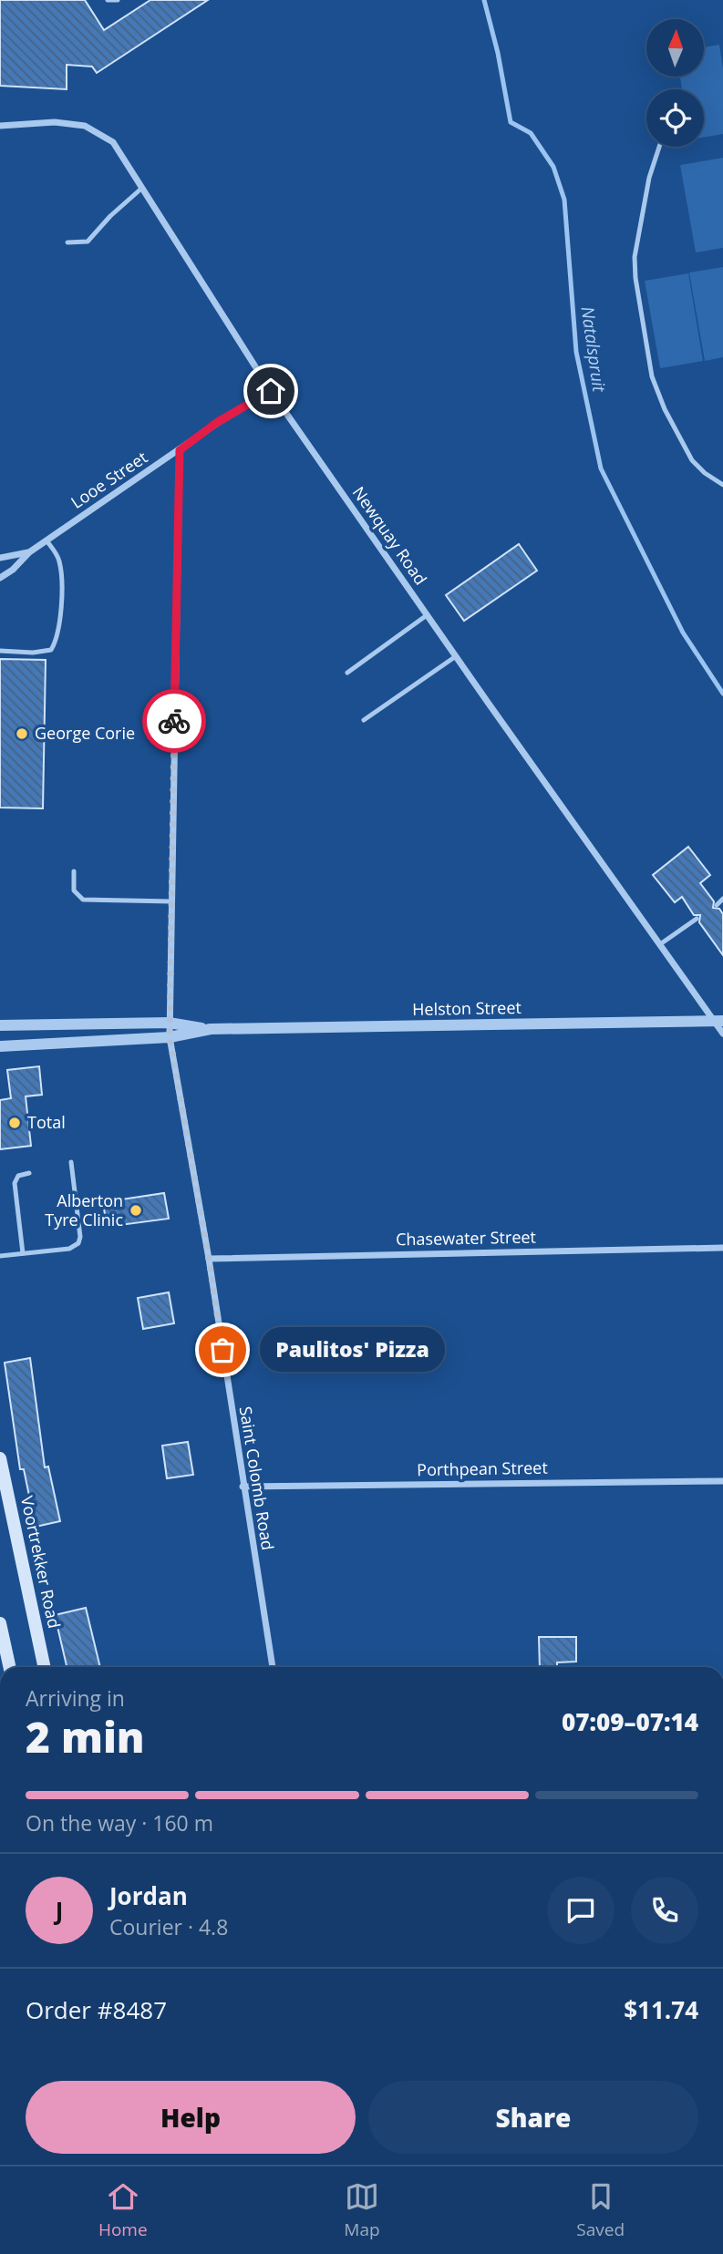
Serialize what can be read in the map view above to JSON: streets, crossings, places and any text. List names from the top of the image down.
{
  "streets": {
    "main road": ["Voortrekker Road"],
    "street": [
      "Looe Street",
      "Newquay Road",
      "Helston Street",
      "Chasewater Street",
      "Porthpean Street",
      "Saint Colomb Road"
    ]
  },
  "crossings": [
    ["Looe Street", "Newquay Road"],
    ["Looe Street", "Saint Colomb Road"],
    ["Newquay Road", "Helston Street"],
    ["Helston Street", "Saint Colomb Road"],
    ["Chasewater Street", "Saint Colomb Road"],
    ["Porthpean Street", "Saint Colomb Road"]
  ],
  "water": ["Natalspruit"],
  "places": [
    "George Corie",
    "Total",
    "Alberton Tyre Clinic",
    "Paulitos' Pizza"
  ],
  "north": "top",
  "page": {
    "bubble": "Paulitos' Pizza",
    "heading": ["2 min", "Arriving in", "07:09–07:14"],
    "panel": [
      "Jordan",
      "Courier · 4.8",
      "Order #8487",
      "$11.74"
    ],
    "bar": "On the way · 160 m",
    "round": "J",
    "buttons": ["Help", "Share"],
    "tabs": ["Home", "Map", "Saved"]
  }
}
